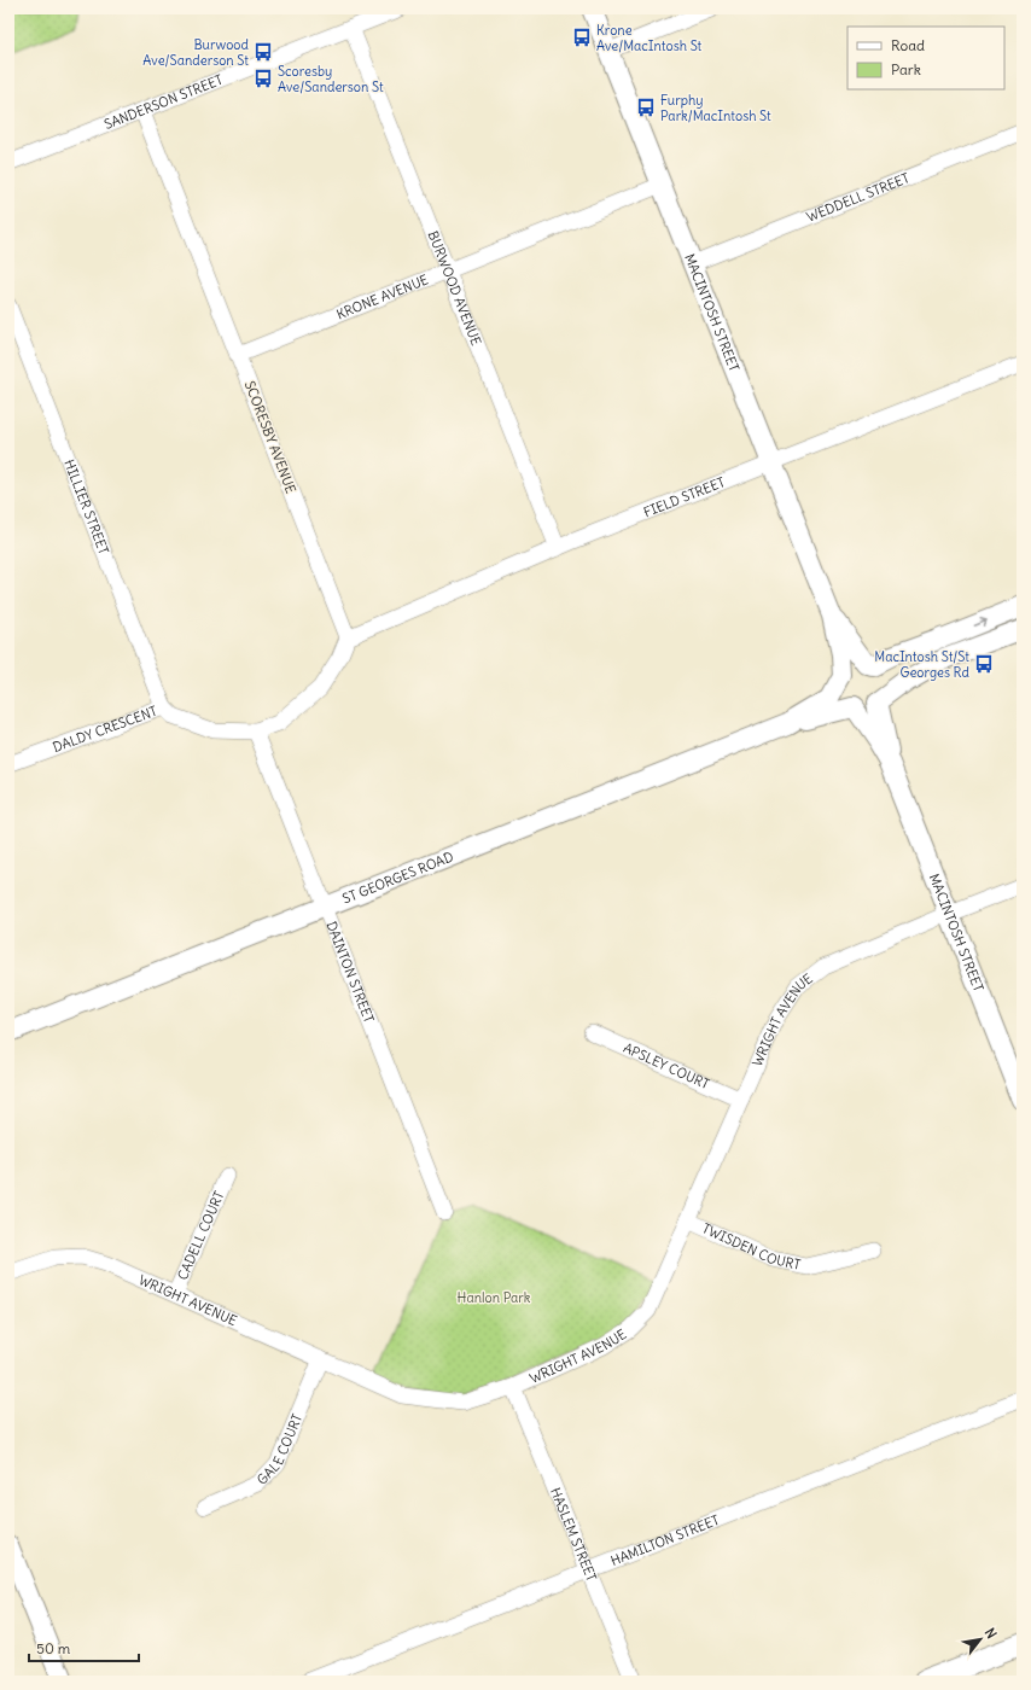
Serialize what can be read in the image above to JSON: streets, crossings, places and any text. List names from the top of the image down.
{
  "streets": {
    "street": [
      "SANDERSON STREET",
      "WEDDELL STREET",
      "BURWOOD AVENUE",
      "KRONE AVENUE",
      "MACINTOSH STREET",
      "SCORESBY AVENUE",
      "FIELD STREET",
      "HILLIER STREET",
      "DALDY CRESCENT",
      "ST GEORGES ROAD",
      "DAINTON STREET",
      "WRIGHT AVENUE",
      "APSLEY COURT",
      "CADELL COURT",
      "TWISDEN COURT",
      "GALE COURT",
      "HASLEM STREET",
      "HAMILTON STREET"
    ]
  },
  "crossings": [
    ["SANDERSON STREET", "BURWOOD AVENUE"],
    ["SANDERSON STREET", "SCORESBY AVENUE"],
    ["WEDDELL STREET", "MACINTOSH STREET"],
    ["BURWOOD AVENUE", "KRONE AVENUE"],
    ["BURWOOD AVENUE", "FIELD STREET"],
    ["KRONE AVENUE", "MACINTOSH STREET"],
    ["KRONE AVENUE", "SCORESBY AVENUE"],
    ["MACINTOSH STREET", "FIELD STREET"],
    ["MACINTOSH STREET", "ST GEORGES ROAD"],
    ["MACINTOSH STREET", "WRIGHT AVENUE"],
    ["SCORESBY AVENUE", "FIELD STREET"],
    ["HILLIER STREET", "DALDY CRESCENT"],
    ["DALDY CRESCENT", "DAINTON STREET"],
    ["ST GEORGES ROAD", "DAINTON STREET"],
    ["WRIGHT AVENUE", "APSLEY COURT"],
    ["WRIGHT AVENUE", "CADELL COURT"],
    ["WRIGHT AVENUE", "TWISDEN COURT"],
    ["WRIGHT AVENUE", "GALE COURT"],
    ["WRIGHT AVENUE", "HASLEM STREET"],
    ["HASLEM STREET", "HAMILTON STREET"]
  ],
  "parks": ["Hanlon Park"],
  "places": {
    "bus stop": [
      "Krone Ave/MacIntosh St",
      "Burwood Ave/Sanderson St",
      "Scoresby Ave/Sanderson St",
      "Furphy Park/MacIntosh St",
      "MacIntosh St/St Georges Rd"
    ]
  },
  "legend": ["Road", "Park"],
  "scale_bar": "50 m",
  "north": "top right"
}
